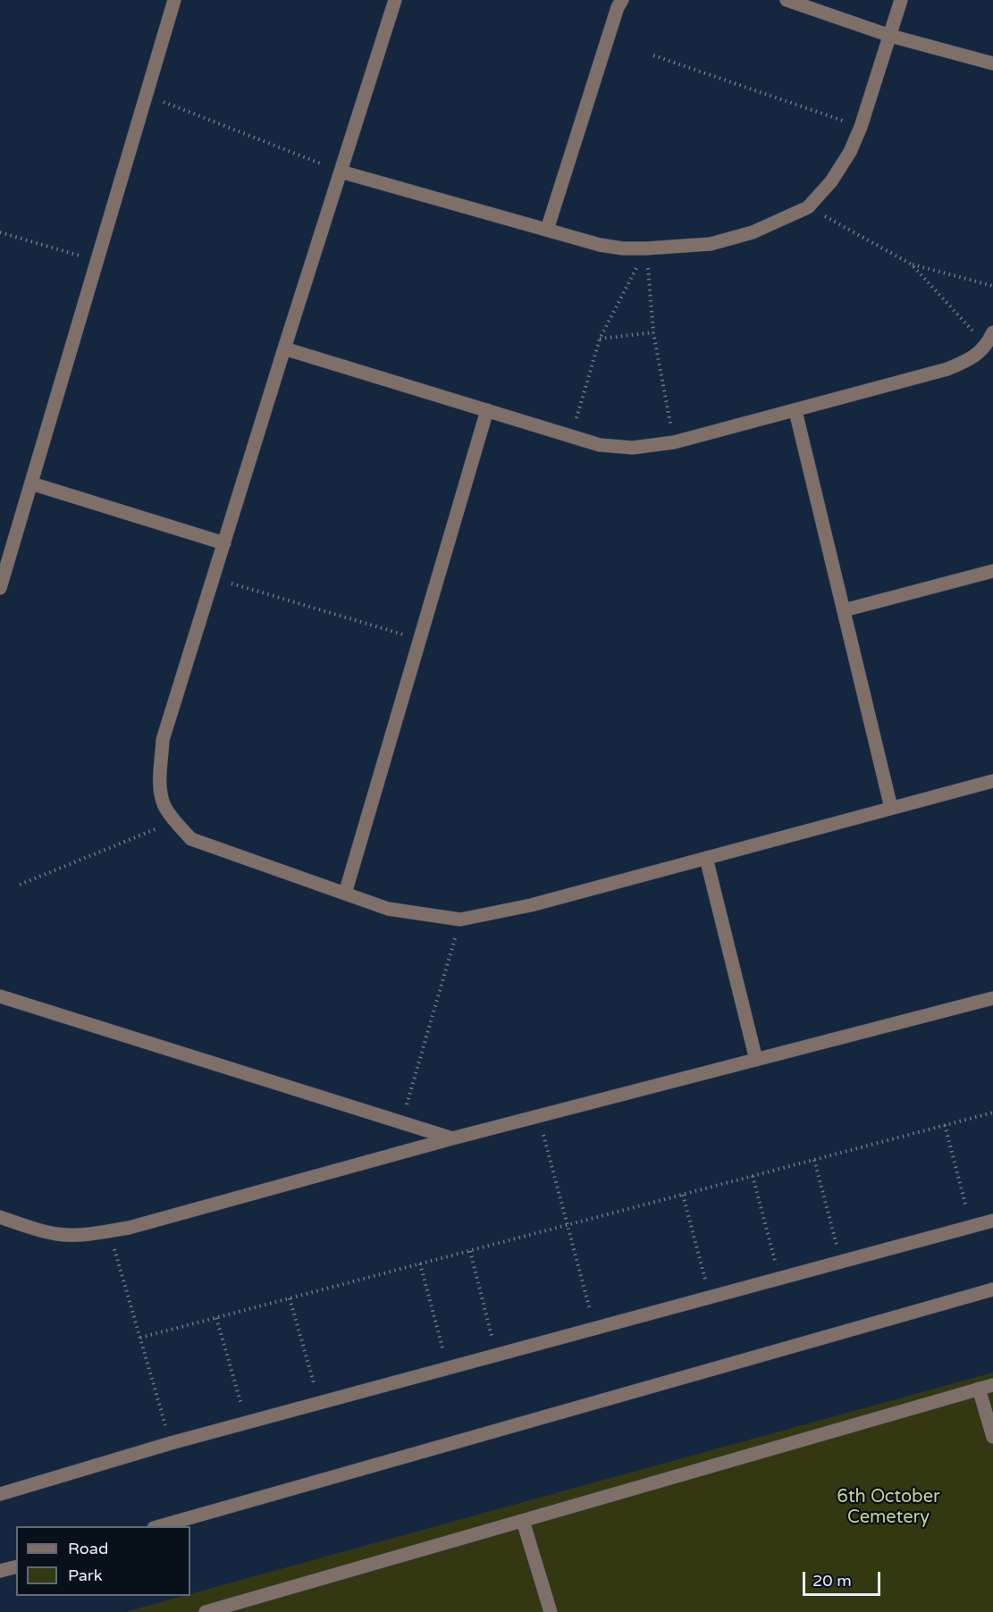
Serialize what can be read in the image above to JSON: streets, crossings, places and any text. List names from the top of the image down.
{
  "parks": ["6th October Cemetery"],
  "legend": ["Road", "Park"],
  "scale_bar": "20 m"
}
